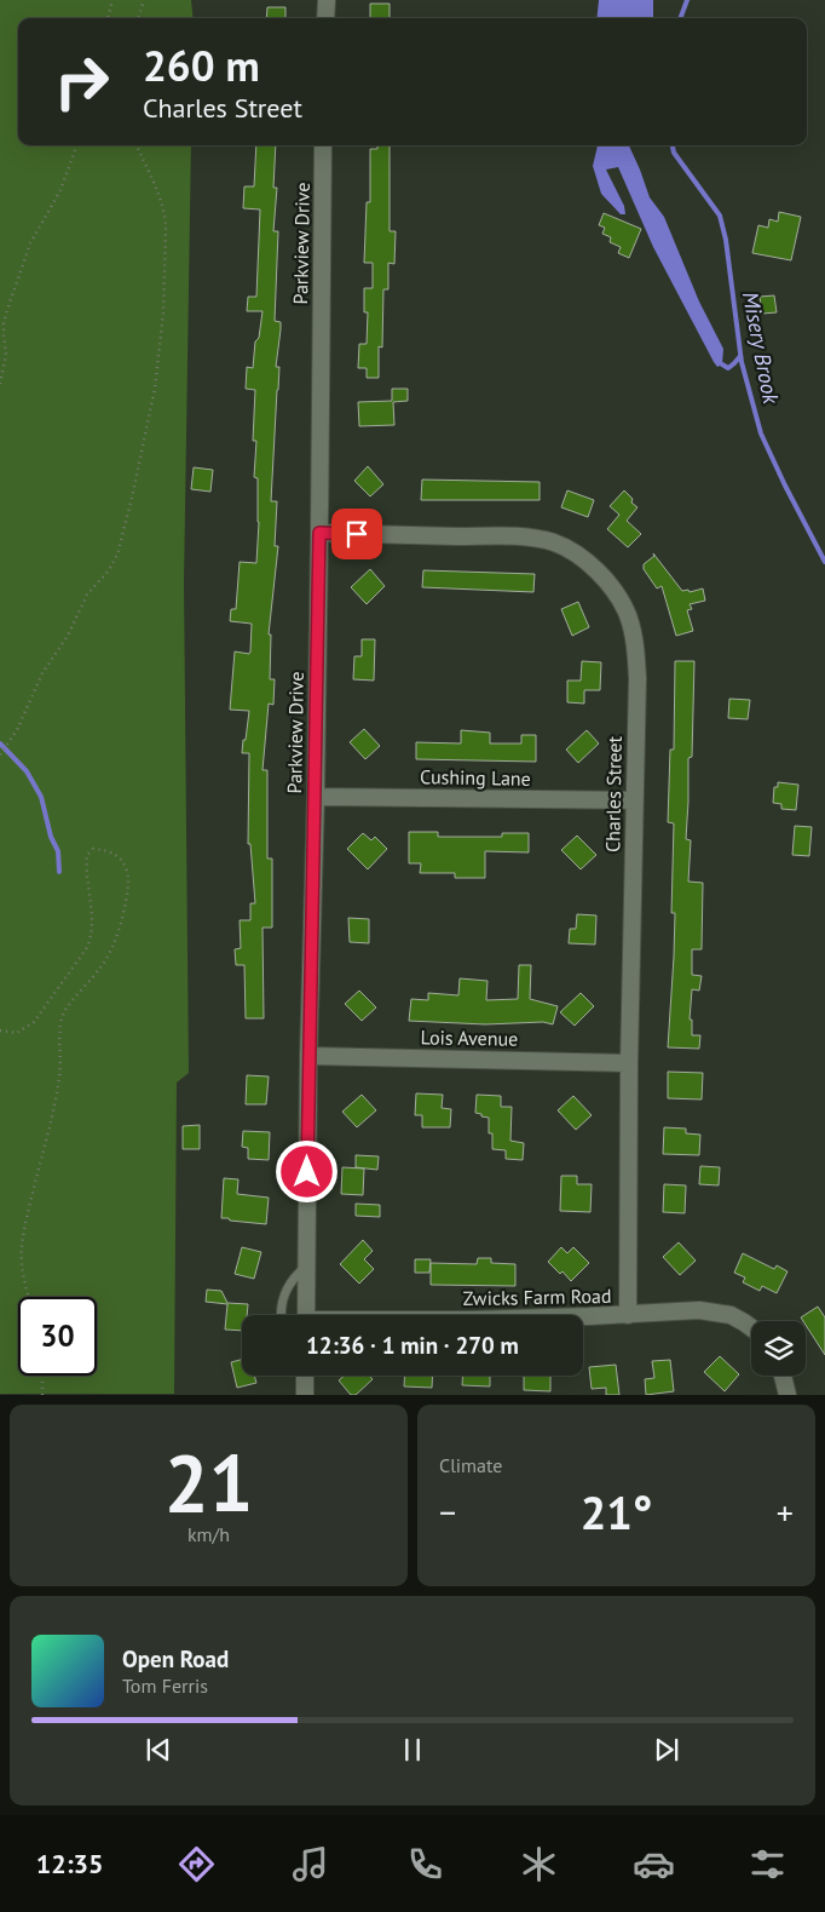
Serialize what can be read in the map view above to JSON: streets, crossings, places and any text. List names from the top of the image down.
{
  "streets": {
    "street": [
      "Parkview Drive",
      "Cushing Lane",
      "Charles Street",
      "Lois Avenue",
      "Zwicks Farm Road"
    ]
  },
  "crossings": [
    ["Parkview Drive", "Cushing Lane"],
    ["Parkview Drive", "Charles Street"],
    ["Parkview Drive", "Lois Avenue"],
    ["Cushing Lane", "Charles Street"],
    ["Charles Street", "Lois Avenue"],
    ["Charles Street", "Zwicks Farm Road"]
  ],
  "water": ["Misery Brook"],
  "page": {
    "turn": ["260 m", "Charles Street"],
    "limit": "30",
    "trip": "12:36 · 1 min · 270 m",
    "tile": [
      ["21", "km/h"],
      "Climate"
    ],
    "heat": ["−", "21°", "+"],
    "song": ["Open Road", "Tom Ferris"],
    "tabs": "12:35"
  }
}
